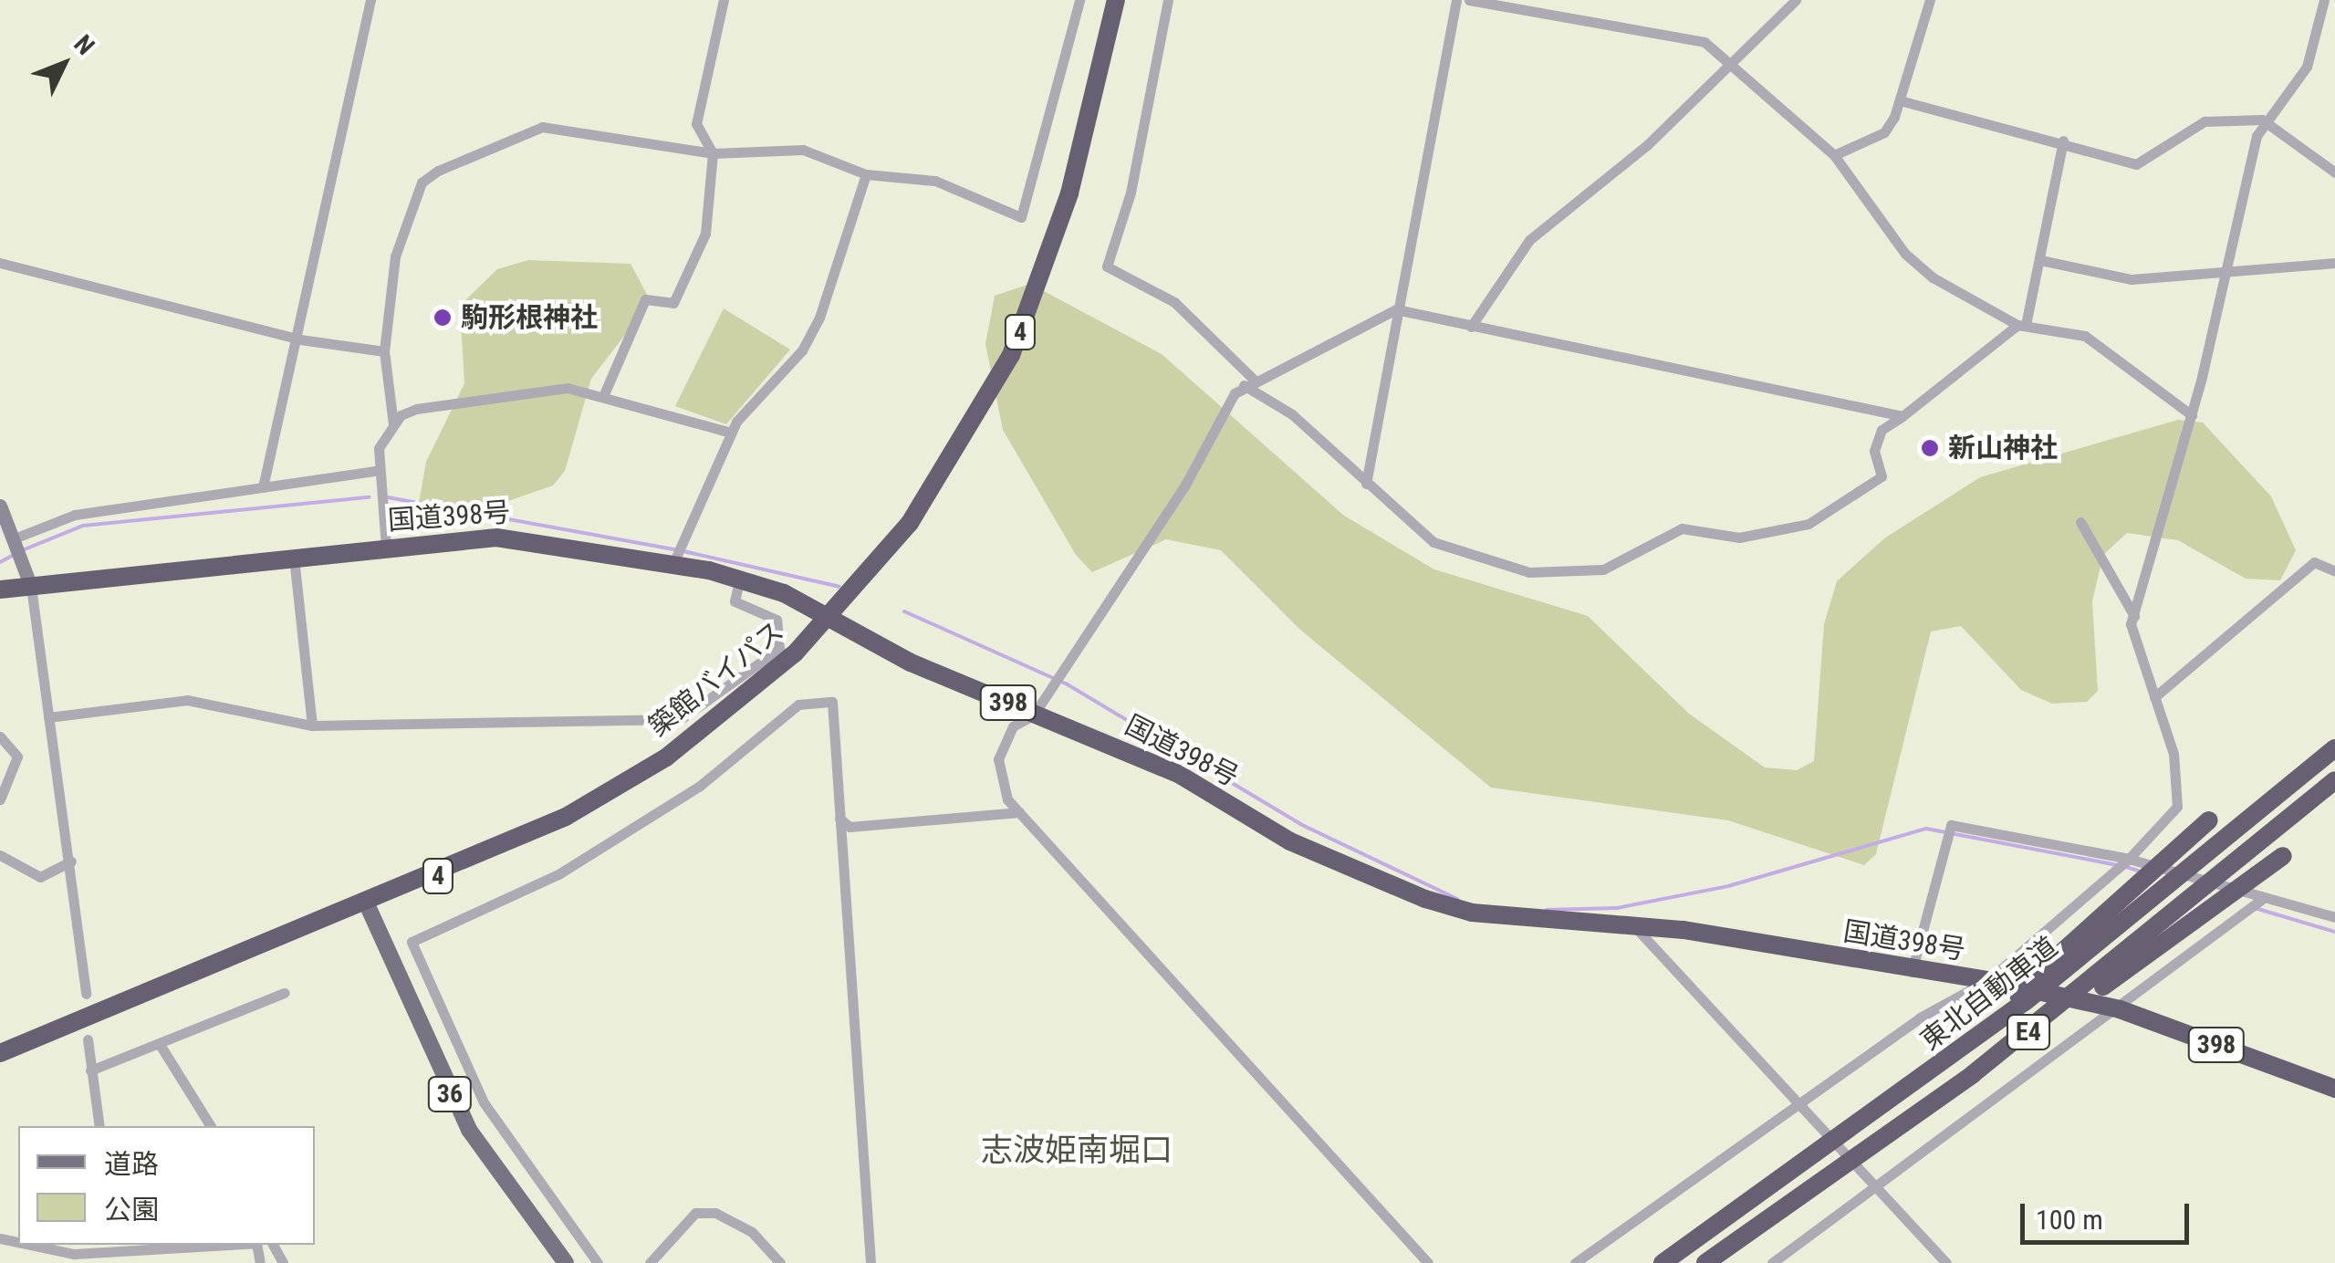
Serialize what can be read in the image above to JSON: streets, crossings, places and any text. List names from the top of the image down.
{
  "streets": {
    "highway": [
      "4",
      "国道398号",
      "築館バイパス",
      "398",
      "東北自動車道",
      "E4"
    ],
    "main road": ["36"]
  },
  "crossings": [
    ["国道398号", "築館バイパス"],
    ["築館バイパス", "36"]
  ],
  "districts": ["志波姫南堀口"],
  "places": ["駒形根神社", "新山神社"],
  "legend": ["道路", "公園"],
  "scale_bar": "100 m",
  "north": "top right"
}
